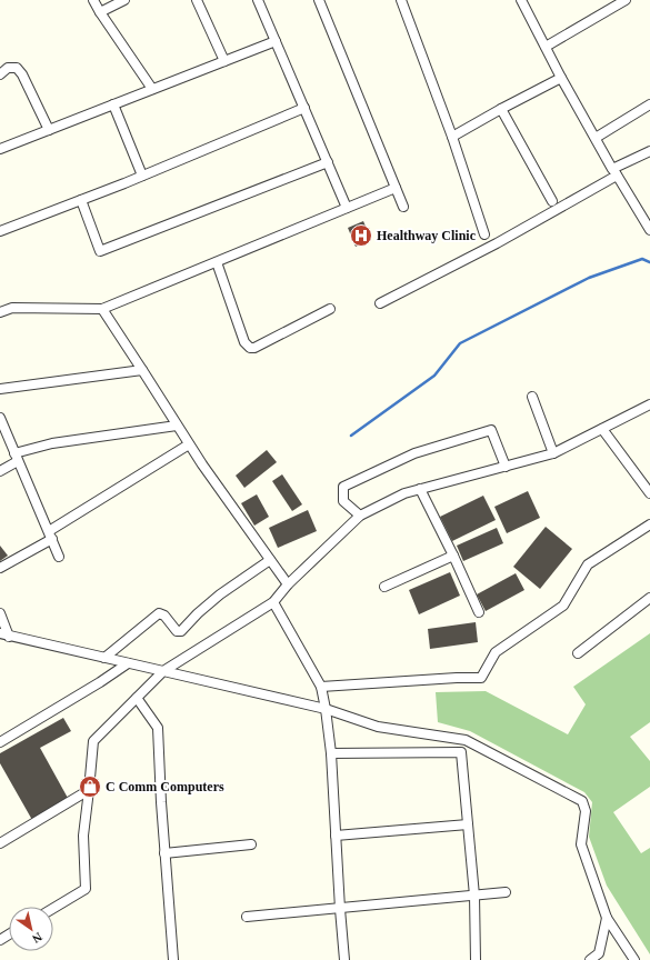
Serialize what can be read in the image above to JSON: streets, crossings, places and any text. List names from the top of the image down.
{
  "places": {
    "hospital": ["Healthway Clinic"],
    "shop": ["C Comm Computers"]
  },
  "north": "bottom right"
}
